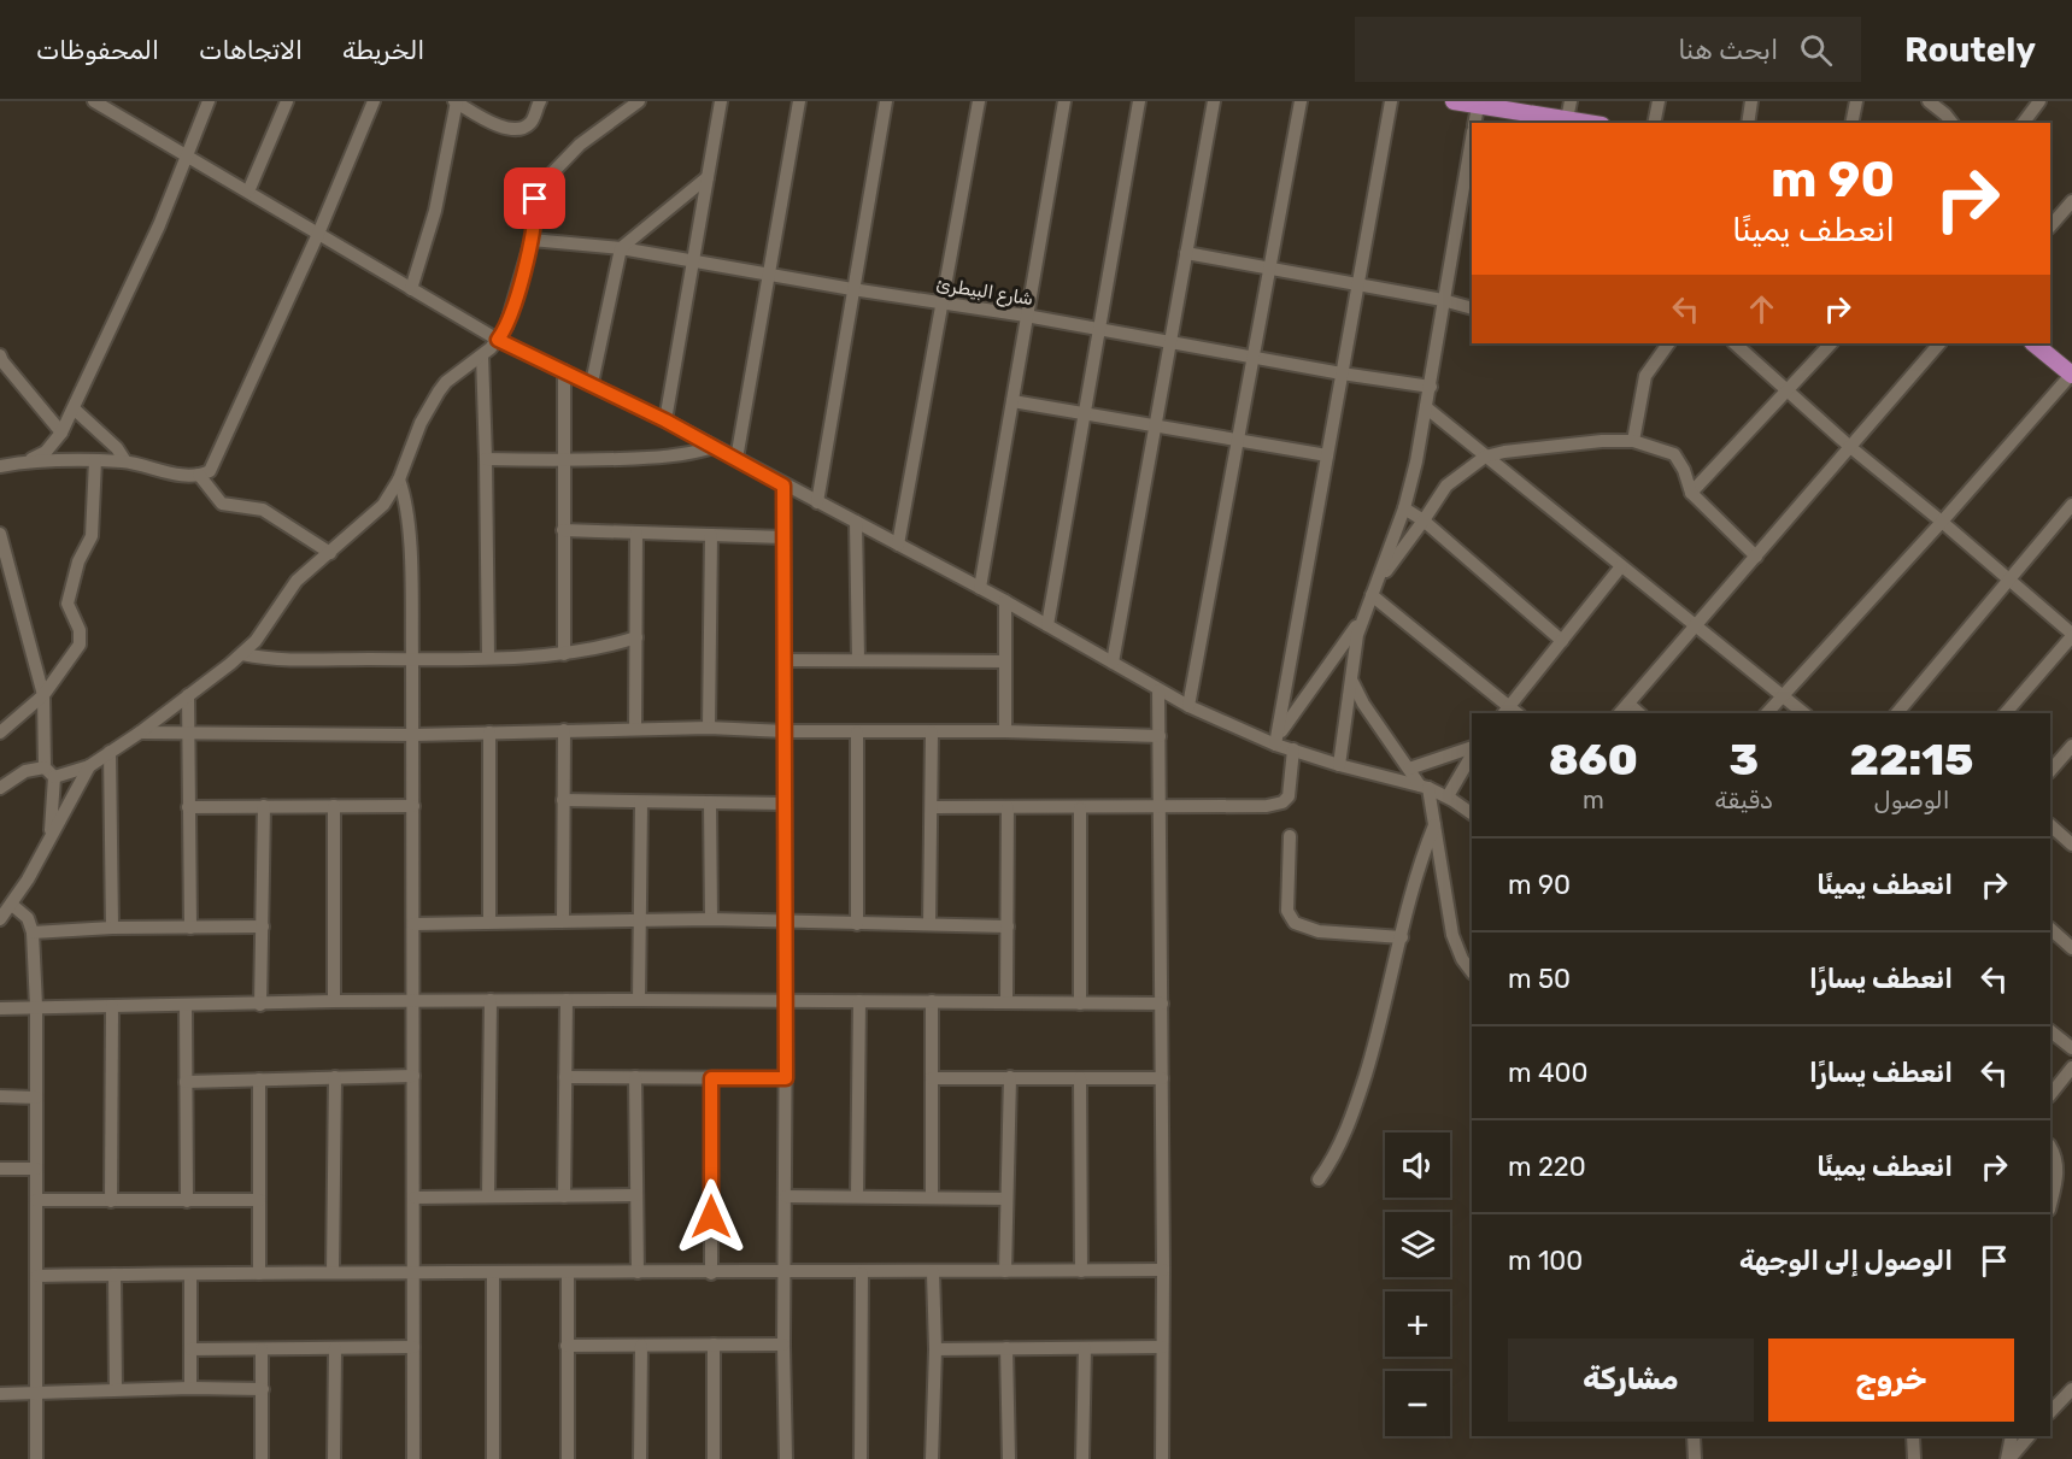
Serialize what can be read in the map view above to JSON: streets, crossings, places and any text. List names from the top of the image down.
{
  "streets": {
    "street": ["شارع البيطرئ"]
  },
  "page": {
    "header": "Routely",
    "search": "ابحث هنا",
    "nav": ["الخريطة", "الاتجاهات", "المحفوظات"],
    "turn": ["90 m", "انعطف يمينًا"],
    "eta": [
      "22:15",
      "الوصول",
      "3",
      "دقيقة",
      "860",
      "m"
    ],
    "list": [
      {
        "name": "انعطف يمينًا",
        "value": "90 m"
      },
      {
        "name": "انعطف يسارًا",
        "value": "50 m"
      },
      {
        "name": "انعطف يسارًا",
        "value": "400 m"
      },
      {
        "name": "انعطف يمينًا",
        "value": "220 m"
      },
      {
        "name": "الوصول إلى الوجهة",
        "value": "100 m"
      }
    ],
    "map_buttons": ["+", "−"],
    "buttons": ["خروج", "مشاركة"]
  }
}
